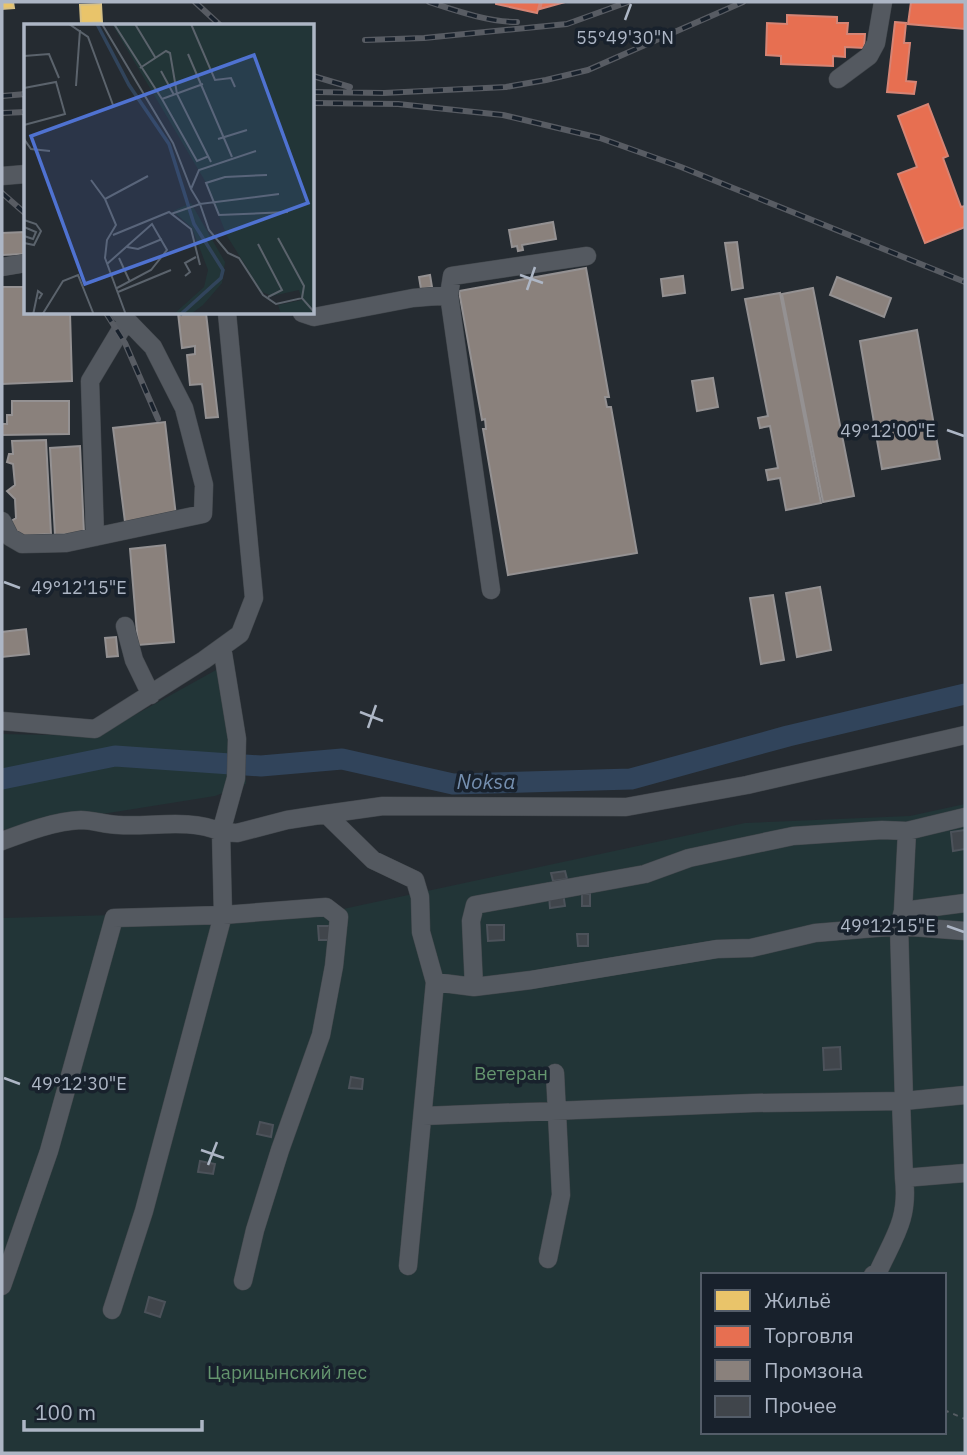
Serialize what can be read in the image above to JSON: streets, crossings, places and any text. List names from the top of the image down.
{
  "water": ["Noksa"],
  "parks": ["Ветеран", "Царицынский лес"],
  "legend": [
    "Жильё",
    "Торговля",
    "Промзона",
    "Прочее"
  ],
  "scale_bar": "100 m",
  "coordinates": [
    "55°49'30\"N",
    "49°12'00\"E",
    "49°12'15\"E",
    "49°12'30\"E"
  ]
}
